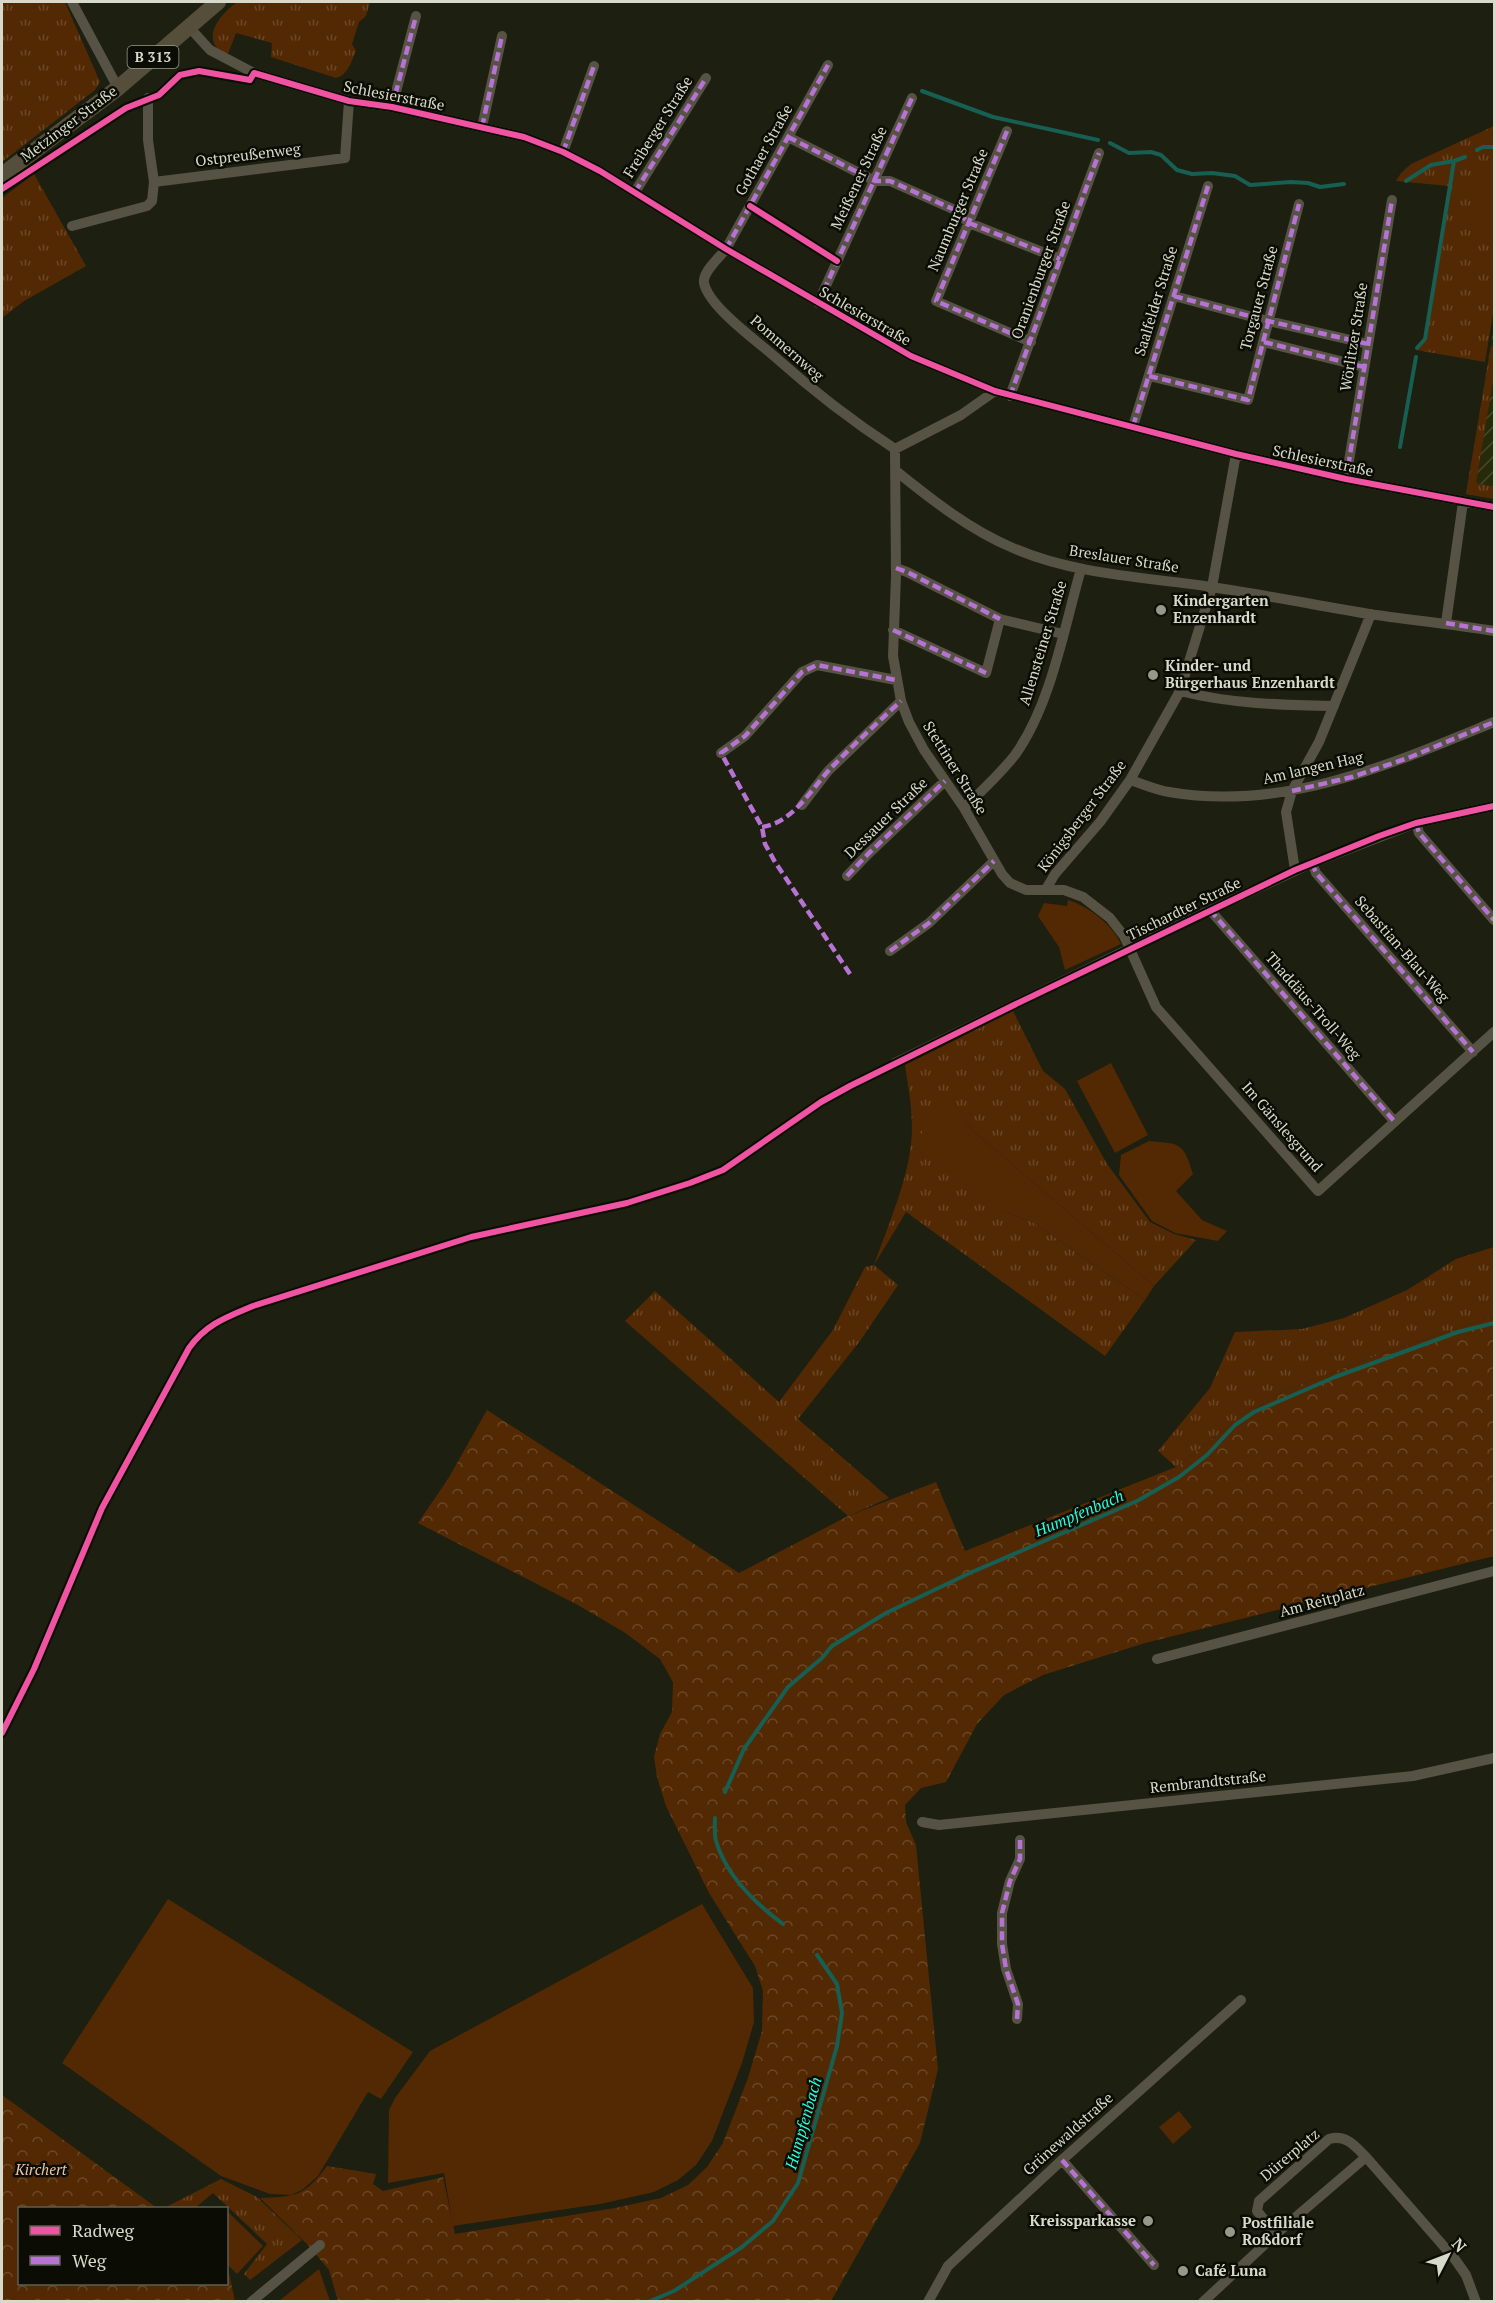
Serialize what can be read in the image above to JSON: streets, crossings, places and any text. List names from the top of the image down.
{
  "streets": {
    "main road": ["B 313", "Metzinger Straße"],
    "street": [
      "Schlesierstraße",
      "Freiberger Straße",
      "Gothaer Straße",
      "Ostpreußenweg",
      "Meißener Straße",
      "Naumburger Straße",
      "Oranienburger Straße",
      "Torgauer Straße",
      "Saalfelder Straße",
      "Wörlitzer Straße",
      "Pommernweg",
      "Breslauer Straße",
      "Allensteiner Straße",
      "Stettiner Straße",
      "Am langen Hag",
      "Königsberger Straße",
      "Dessauer Straße",
      "Tischardter Straße",
      "Sebastian-Blau-Weg",
      "Thaddäus-Troll-Weg",
      "Im Gänslesgrund",
      "Am Reitplatz",
      "Rembrandtstraße",
      "Grünewaldstraße",
      "Dürerplatz"
    ]
  },
  "crossings": [
    ["Schlesierstraße", "Metzinger Straße"],
    ["Schlesierstraße", "Freiberger Straße"],
    ["Schlesierstraße", "Gothaer Straße"],
    ["Schlesierstraße", "Ostpreußenweg"],
    ["Schlesierstraße", "Meißener Straße"],
    ["Schlesierstraße", "Oranienburger Straße"],
    ["Schlesierstraße", "Saalfelder Straße"],
    ["Schlesierstraße", "Wörlitzer Straße"],
    ["Schlesierstraße", "Pommernweg"],
    ["Schlesierstraße", "Königsberger Straße"],
    ["Gothaer Straße", "Pommernweg"],
    ["Naumburger Straße", "Oranienburger Straße"],
    ["Torgauer Straße", "Saalfelder Straße"],
    ["Pommernweg", "Stettiner Straße"],
    ["Breslauer Straße", "Allensteiner Straße"],
    ["Breslauer Straße", "Stettiner Straße"],
    ["Breslauer Straße", "Königsberger Straße"],
    ["Allensteiner Straße", "Stettiner Straße"],
    ["Stettiner Straße", "Königsberger Straße"],
    ["Stettiner Straße", "Dessauer Straße"],
    ["Stettiner Straße", "Tischardter Straße"],
    ["Stettiner Straße", "Im Gänslesgrund"],
    ["Am langen Hag", "Königsberger Straße"],
    ["Tischardter Straße", "Sebastian-Blau-Weg"],
    ["Tischardter Straße", "Thaddäus-Troll-Weg"],
    ["Tischardter Straße", "Im Gänslesgrund"],
    ["Sebastian-Blau-Weg", "Im Gänslesgrund"],
    ["Thaddäus-Troll-Weg", "Im Gänslesgrund"]
  ],
  "water": ["Humpfenbach"],
  "parks": ["Kirchert"],
  "places": [
    "Kindergarten Enzenhardt",
    "Kinder- und Bürgerhaus Enzenhardt",
    "Kreissparkasse",
    "Postfiliale Roßdorf",
    "Café Luna"
  ],
  "legend": ["Radweg", "Weg"],
  "north": "top right"
}
